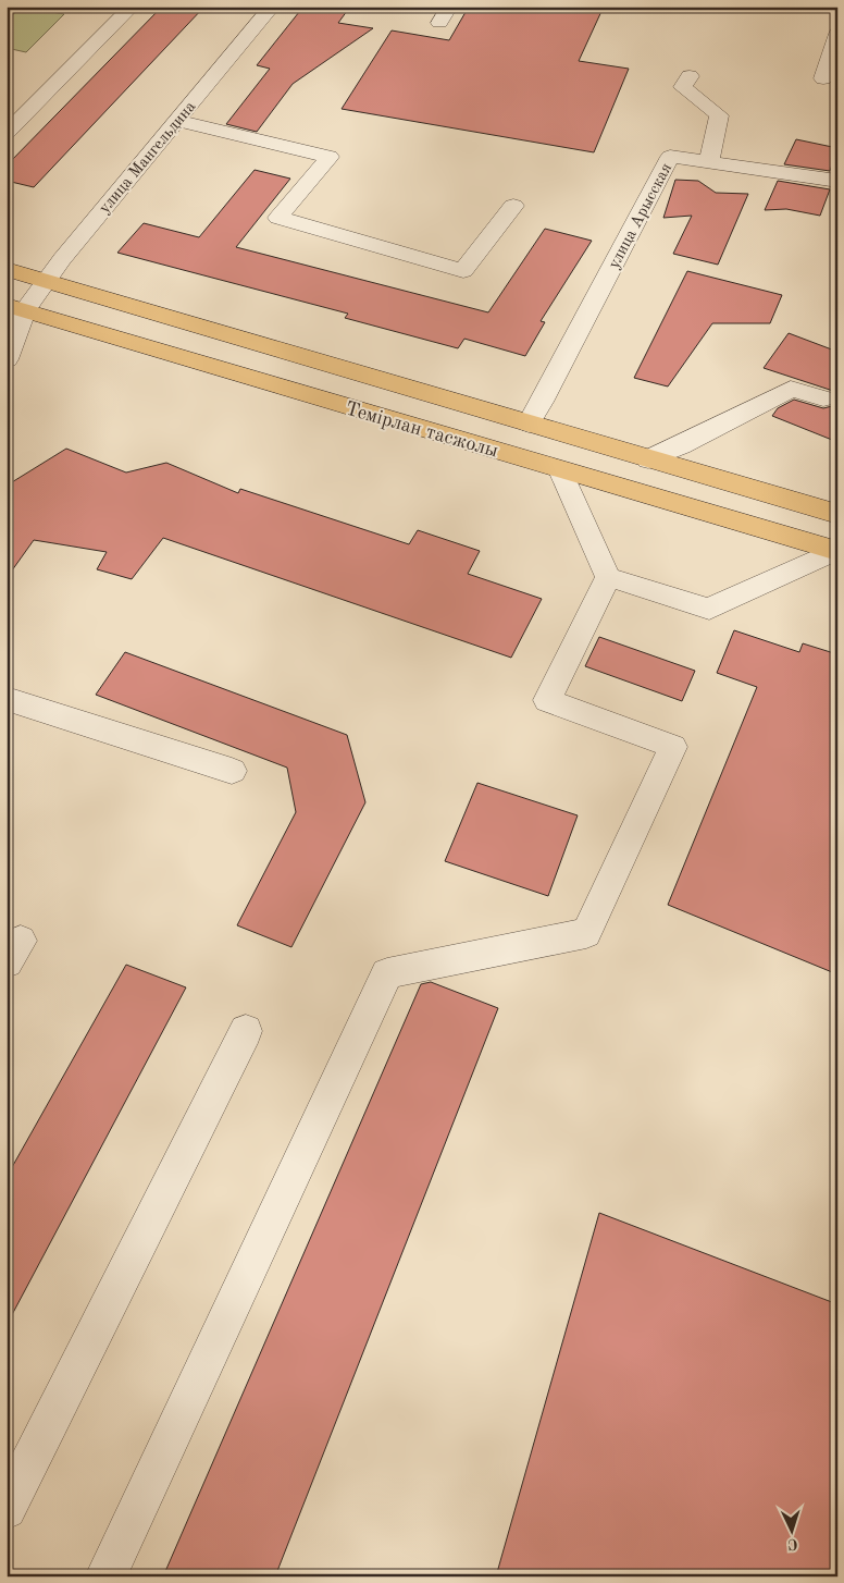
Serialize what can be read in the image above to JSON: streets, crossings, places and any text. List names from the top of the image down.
{
  "streets": {
    "main road": ["Темірлан тасжолы"],
    "street": ["улица Мангельдина", "улица Арысская"]
  },
  "crossings": [
    ["улица Мангельдина", "Темірлан тасжолы"],
    ["улица Арысская", "Темірлан тасжолы"]
  ],
  "north": "bottom"
}
